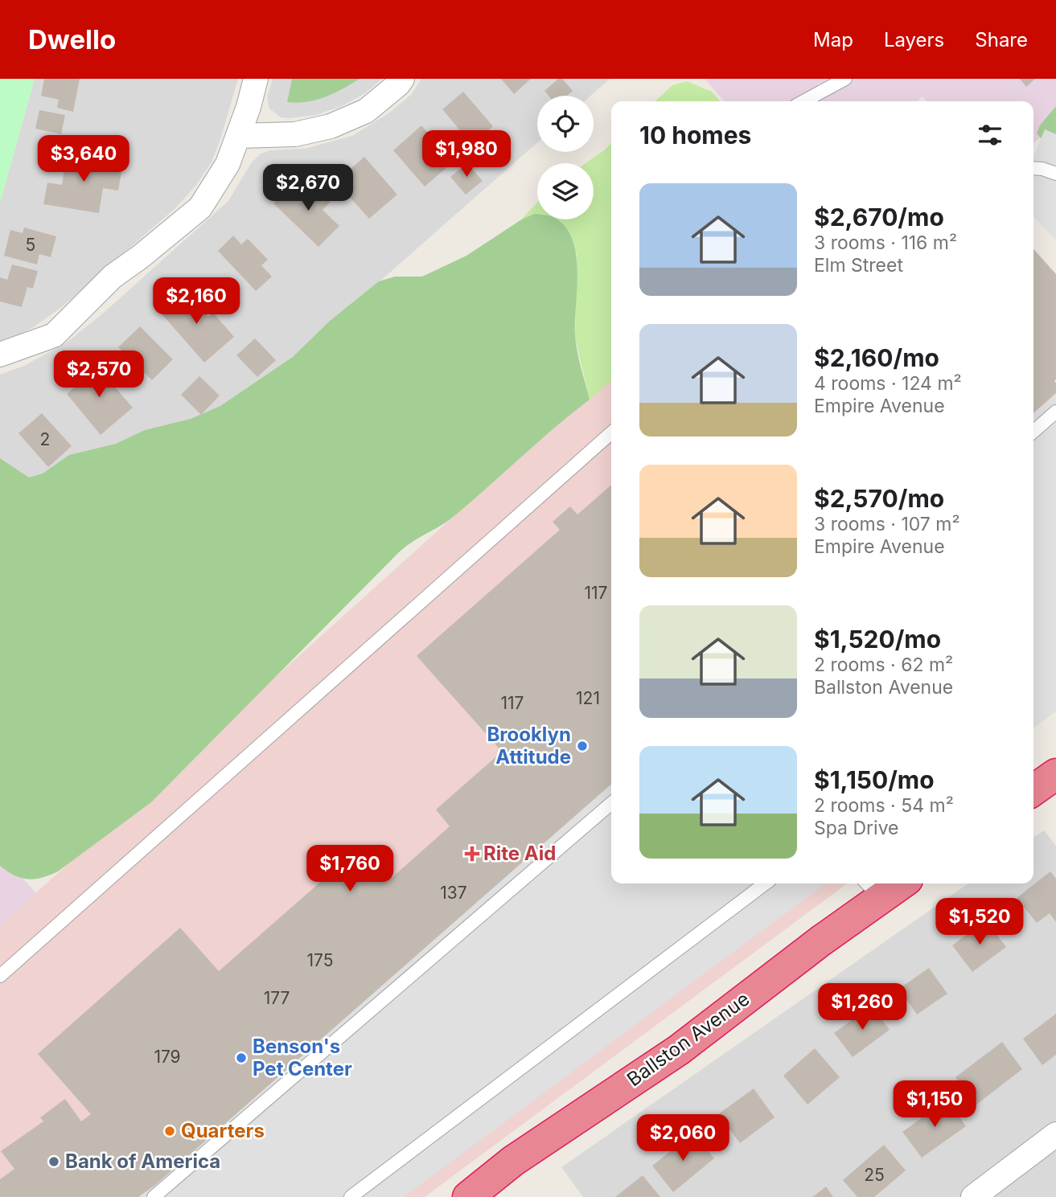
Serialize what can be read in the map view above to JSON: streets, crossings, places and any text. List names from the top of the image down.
{
  "streets": {
    "highway": ["Ballston Avenue"]
  },
  "places": {
    "other": [
      "Brooklyn Attitude",
      "Benson's Pet Center",
      "Quarters",
      "Bank of America"
    ],
    "health": ["Rite Aid"]
  },
  "house_numbers": [
    "5",
    "2",
    "117",
    "121",
    "117",
    "137",
    "175",
    "177",
    "179",
    "25"
  ],
  "page": {
    "header": "Dwello",
    "nav": ["Map", "Layers", "Share"],
    "heading": "10 homes",
    "price": [
      "$1,980",
      "$3,640",
      "$2,670",
      "$2,160",
      "$2,570",
      "$1,760",
      "$1,520",
      "$1,260",
      "$1,150",
      "$2,060"
    ],
    "list": [
      {
        "name": "$2,670/mo",
        "note": "3 rooms · 116 m² · Elm Street"
      },
      {
        "name": "$2,160/mo",
        "note": "4 rooms · 124 m² · Empire Avenue"
      },
      {
        "name": "$2,570/mo",
        "note": "3 rooms · 107 m² · Empire Avenue"
      },
      {
        "name": "$1,520/mo",
        "note": "2 rooms · 62 m² · Ballston Avenue"
      },
      {
        "name": "$1,150/mo",
        "note": "2 rooms · 54 m² · Spa Drive"
      }
    ]
  }
}
